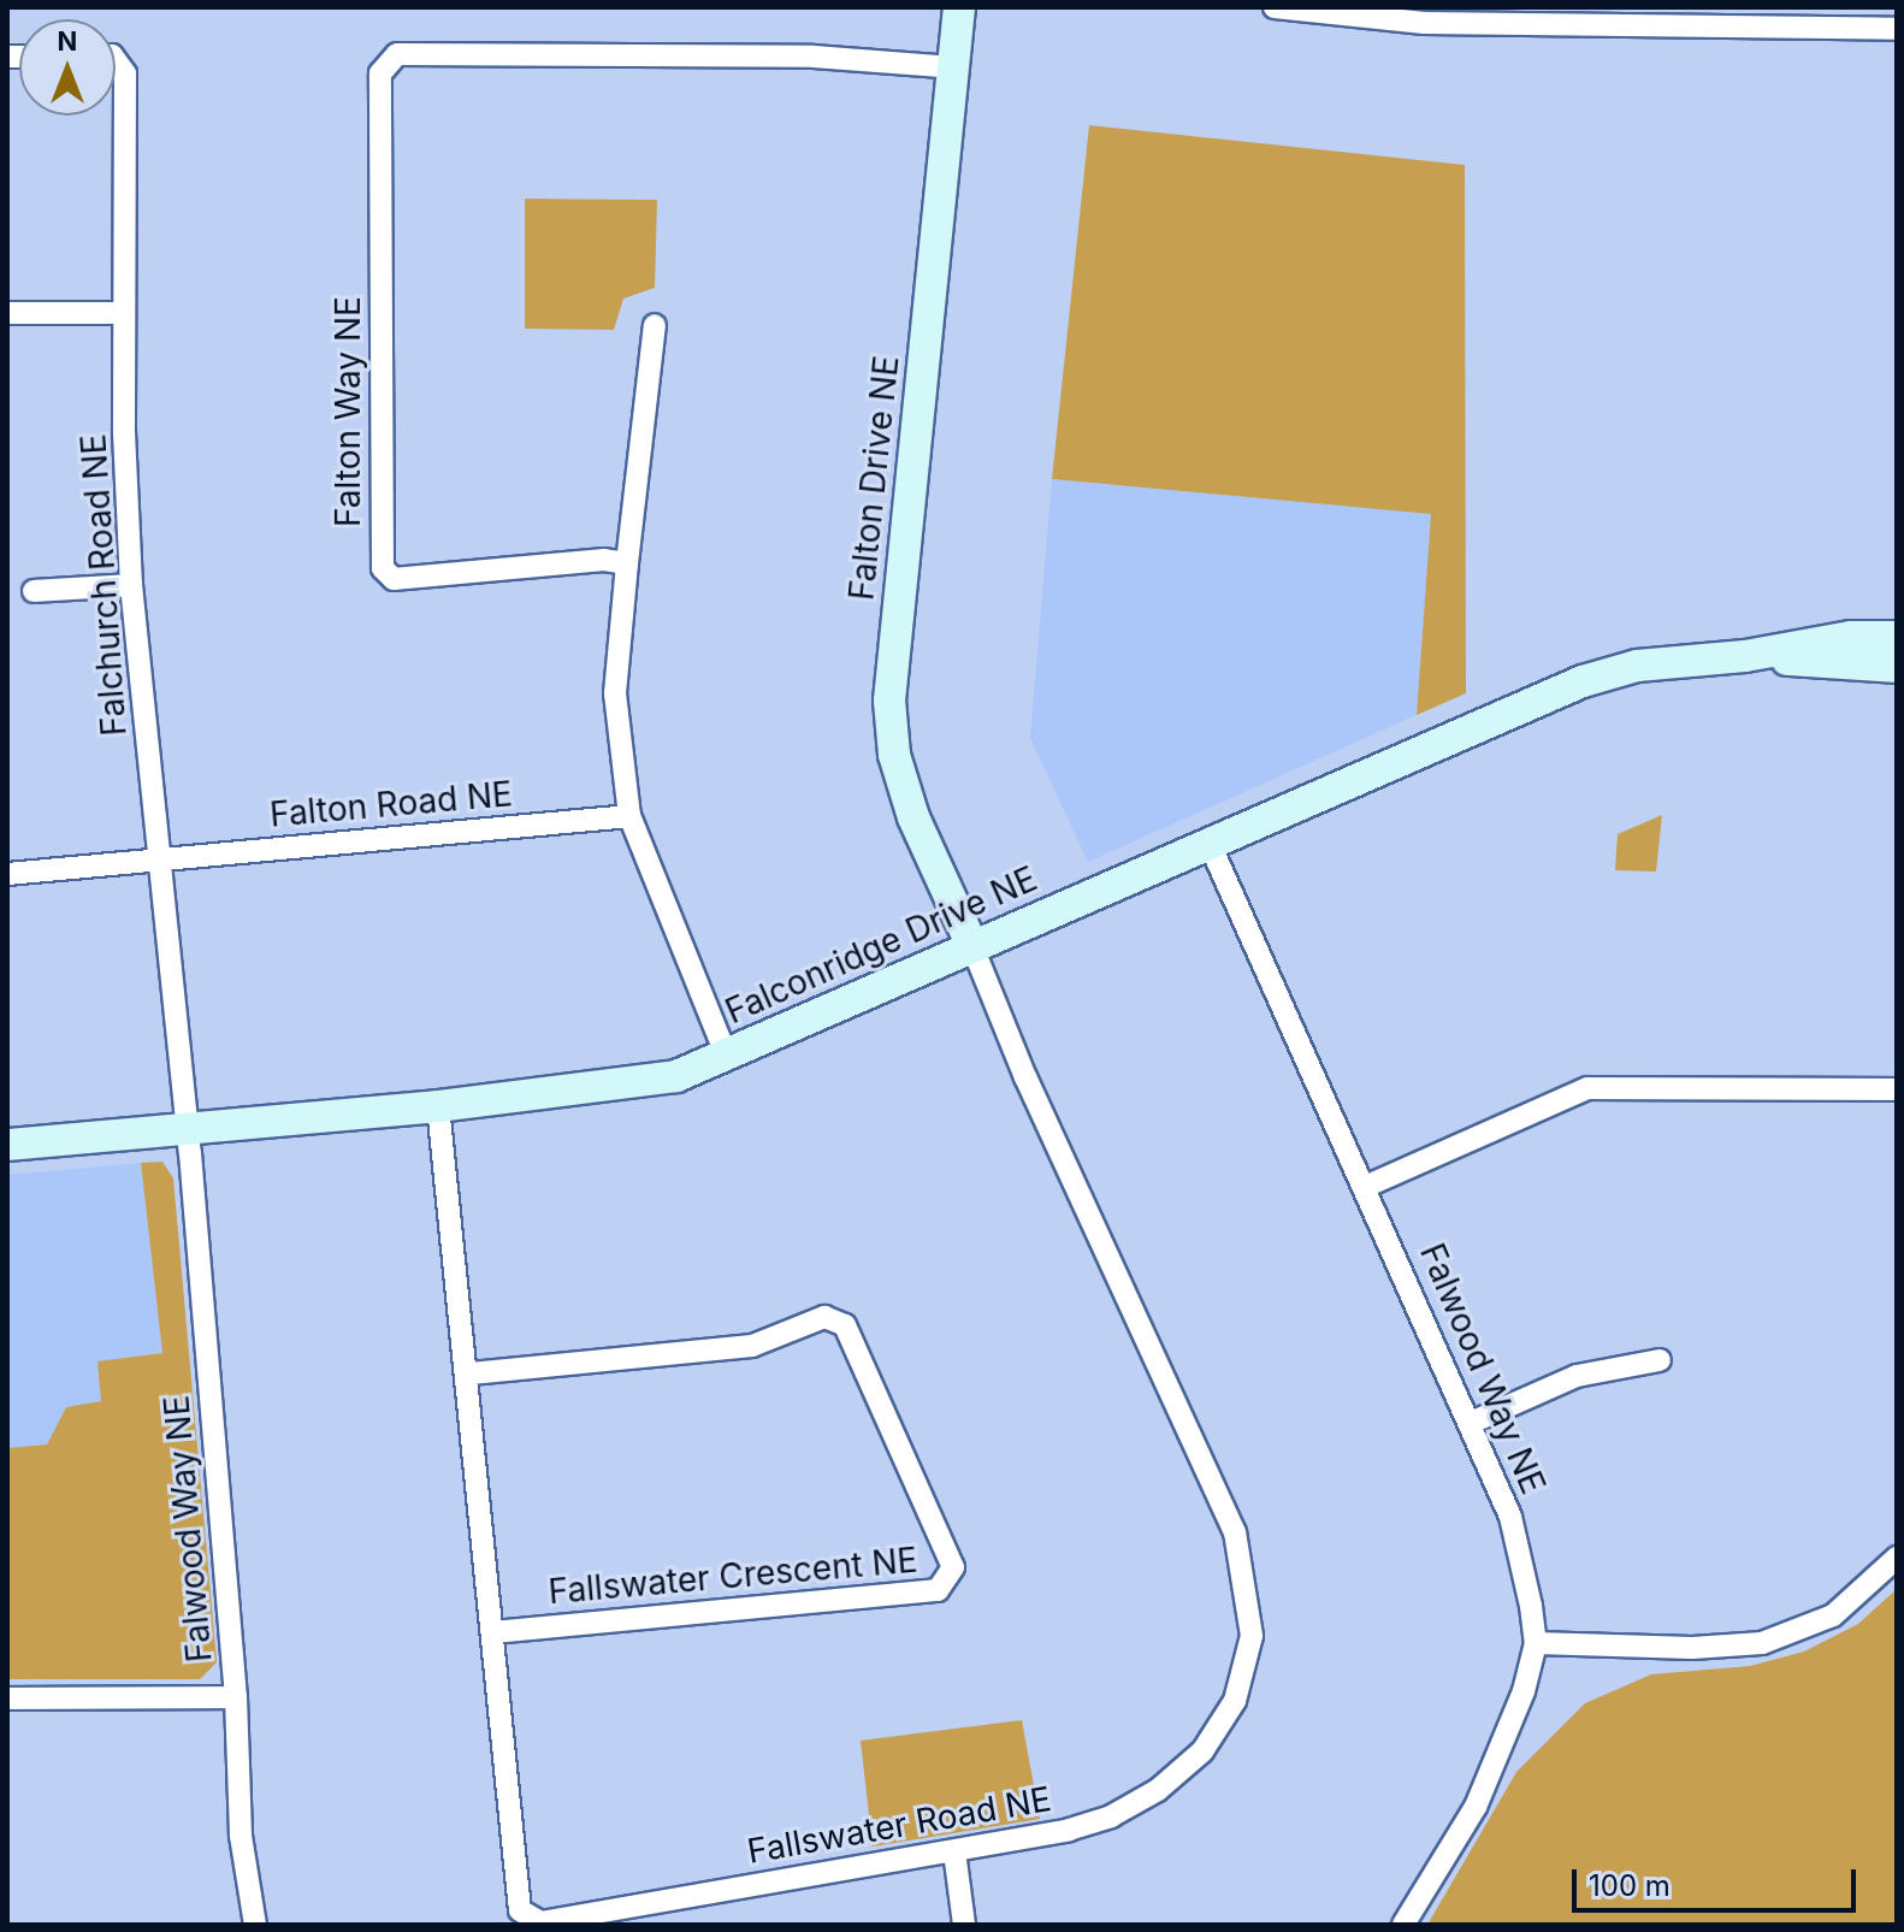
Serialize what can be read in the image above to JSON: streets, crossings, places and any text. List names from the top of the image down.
{
  "streets": {
    "street": [
      "Falton Way NE",
      "Falton Drive NE",
      "Falchurch Road NE",
      "Falton Road NE",
      "Falconridge Drive NE",
      "Falwood Way NE",
      "Fallswater Crescent NE",
      "Fallswater Road NE"
    ]
  },
  "crossings": [
    ["Falton Way NE", "Falton Drive NE"],
    ["Falton Drive NE", "Falconridge Drive NE"],
    ["Falton Drive NE", "Fallswater Road NE"],
    ["Falchurch Road NE", "Falton Road NE"],
    ["Falchurch Road NE", "Falconridge Drive NE"],
    ["Falchurch Road NE", "Falwood Way NE"],
    ["Falconridge Drive NE", "Falwood Way NE"],
    ["Falconridge Drive NE", "Fallswater Road NE"],
    ["Fallswater Crescent NE", "Fallswater Road NE"]
  ],
  "scale_bar": "100 m",
  "north": "top"
}
